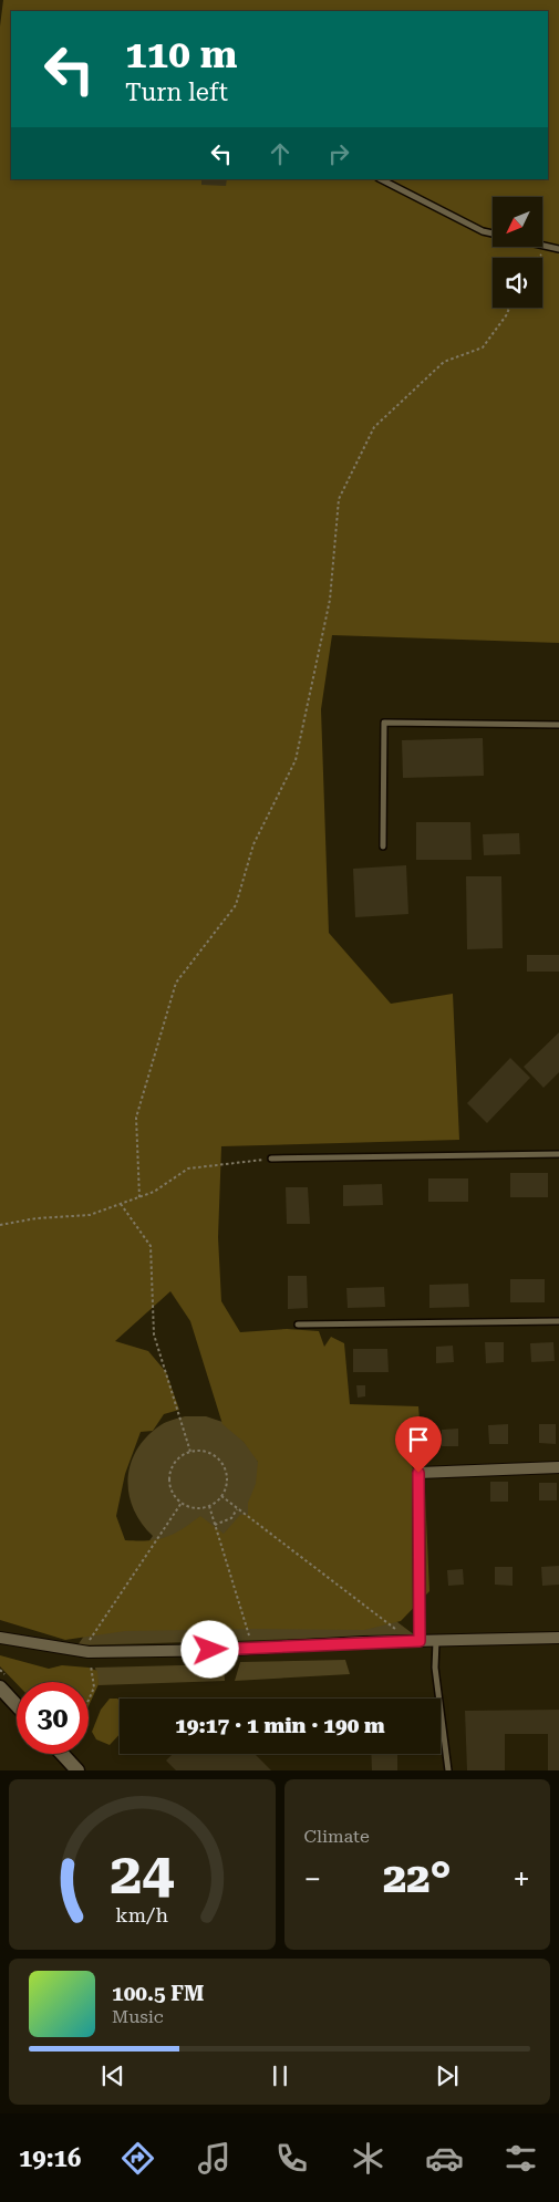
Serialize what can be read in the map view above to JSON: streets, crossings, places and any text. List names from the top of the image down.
{
  "north": "bottom left",
  "page": {
    "turn": ["110 m", "Turn left"],
    "limit": "30",
    "trip": "19:17 · 1 min · 190 m",
    "tile": "Climate",
    "heat": ["−", "22°", "+"],
    "song": ["100.5 FM", "Music"],
    "tabs": "19:16",
    "gauge": ["24", "km/h"]
  }
}
